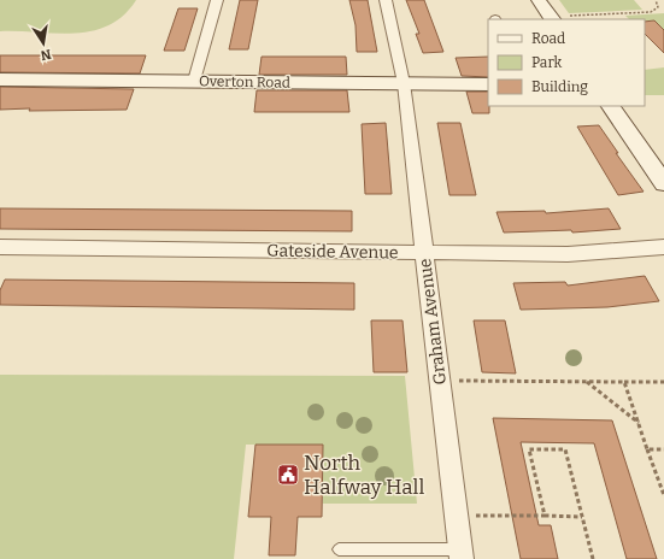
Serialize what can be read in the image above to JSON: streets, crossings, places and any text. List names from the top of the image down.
{
  "streets": {
    "street": ["Overton Road", "Gateside Avenue", "Graham Avenue"]
  },
  "crossings": [
    ["Overton Road", "Graham Avenue"],
    ["Gateside Avenue", "Graham Avenue"]
  ],
  "places": {
    "public building": ["North Halfway Hall"]
  },
  "legend": ["Road", "Park", "Building"],
  "north": "bottom"
}
